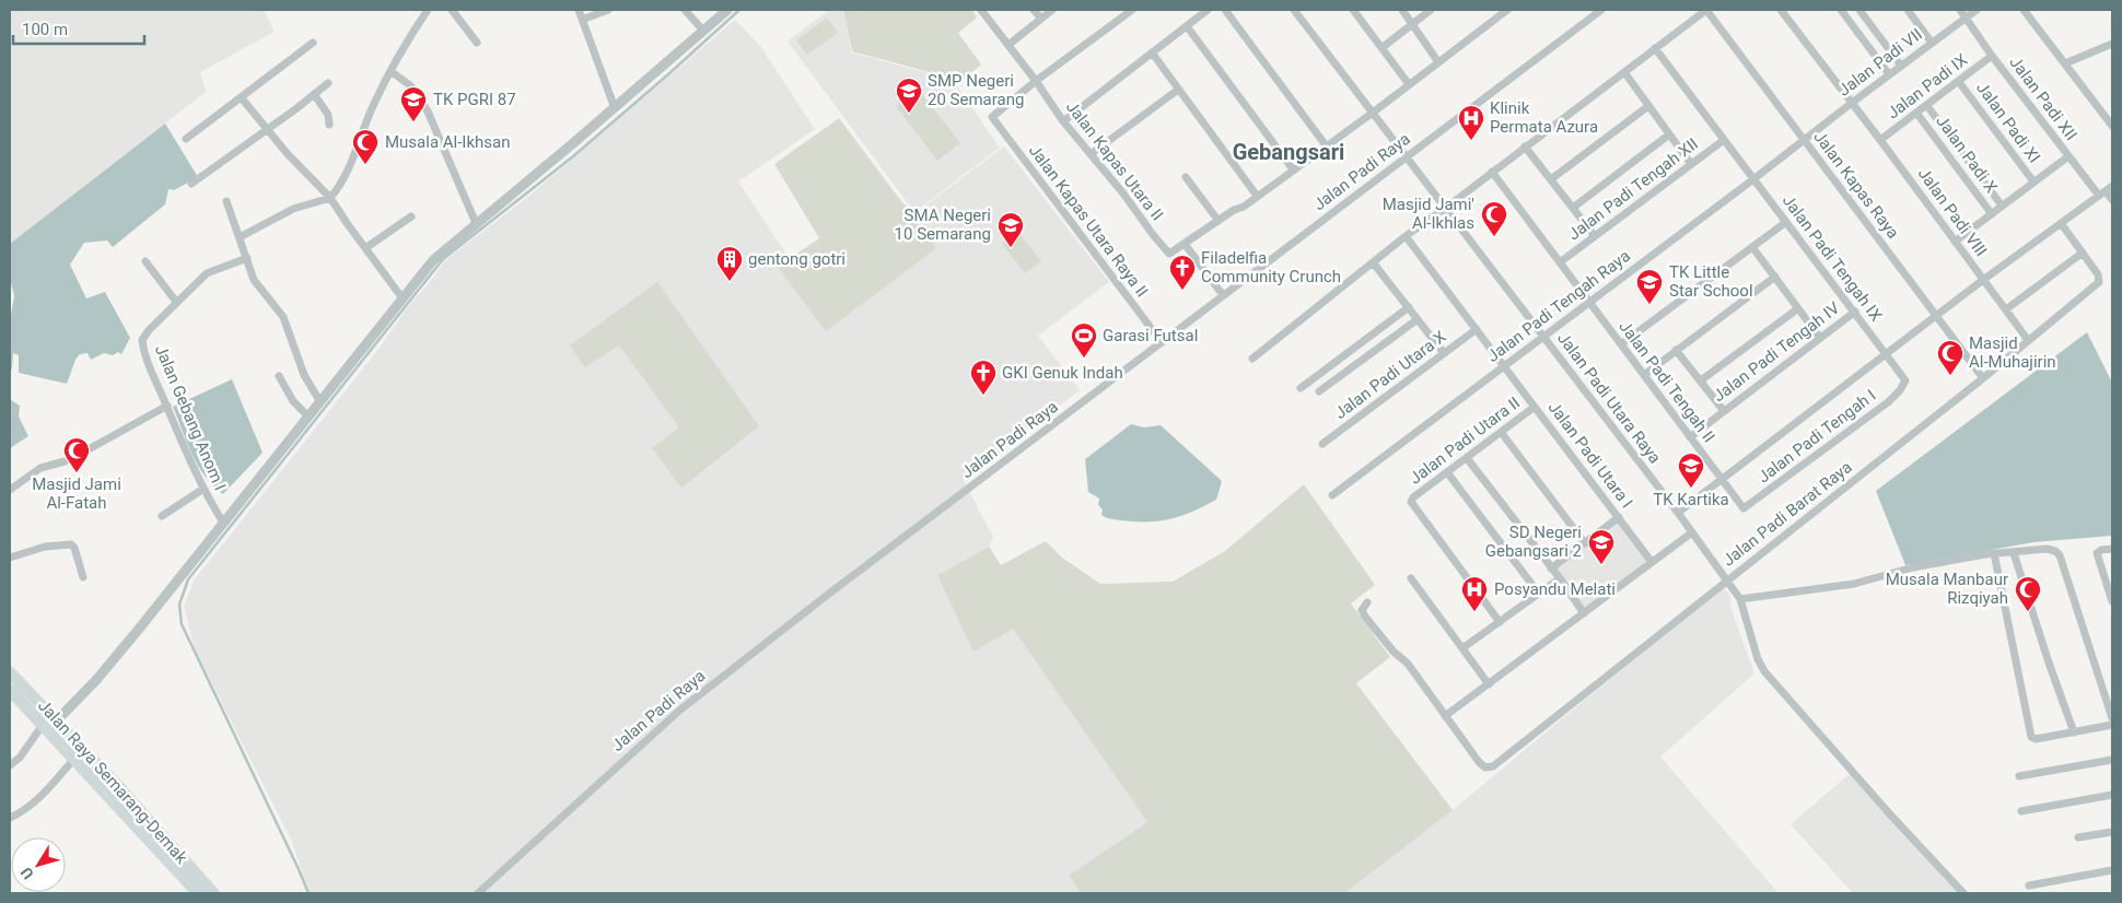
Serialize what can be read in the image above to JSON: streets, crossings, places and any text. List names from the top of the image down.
{
  "streets": {
    "highway": ["Jalan Raya Semarang-Demak"],
    "street": [
      "Jalan Padi VII",
      "Jalan Padi IX",
      "Jalan Padi XII",
      "Jalan Padi XI",
      "Jalan Padi X",
      "Jalan Kapas Utara II",
      "Jalan Padi Raya",
      "Jalan Kapas Raya",
      "Jalan Padi Tengah XII",
      "Jalan Padi VIII",
      "Jalan Kapas Utara Raya II",
      "Jalan Padi Tengah IX",
      "Jalan Padi Tengah Raya",
      "Jalan Padi Tengah IV",
      "Jalan Padi Utara X",
      "Jalan Padi Tengah II",
      "Jalan Padi Utara Raya",
      "Jalan Gebang Anom I",
      "Jalan Padi Tengah I",
      "Jalan Padi Utara II",
      "Jalan Padi Utara I",
      "Jalan Padi Barat Raya"
    ]
  },
  "crossings": [
    ["Jalan Padi VII", "Jalan Padi XII"],
    ["Jalan Padi VII", "Jalan Kapas Raya"],
    ["Jalan Padi VII", "Jalan Padi VIII"],
    ["Jalan Padi VII", "Jalan Padi Tengah Raya"],
    ["Jalan Padi IX", "Jalan Padi XII"],
    ["Jalan Padi IX", "Jalan Padi XI"],
    ["Jalan Padi IX", "Jalan Padi X"],
    ["Jalan Padi IX", "Jalan Padi VIII"],
    ["Jalan Padi XII", "Jalan Padi Tengah I"],
    ["Jalan Kapas Utara II", "Jalan Kapas Utara Raya II"],
    ["Jalan Padi Raya", "Jalan Kapas Utara Raya II"],
    ["Jalan Padi Raya", "Jalan Padi Utara Raya"],
    ["Jalan Kapas Raya", "Jalan Padi Tengah Raya"],
    ["Jalan Kapas Raya", "Jalan Padi Tengah I"],
    ["Jalan Kapas Raya", "Jalan Padi Barat Raya"],
    ["Jalan Padi Tengah XII", "Jalan Padi Tengah IX"],
    ["Jalan Padi Tengah XII", "Jalan Padi Tengah II"],
    ["Jalan Padi VIII", "Jalan Padi Tengah I"],
    ["Jalan Padi VIII", "Jalan Padi Barat Raya"],
    ["Jalan Padi Tengah IX", "Jalan Padi Tengah Raya"],
    ["Jalan Padi Tengah IX", "Jalan Padi Tengah IV"],
    ["Jalan Padi Tengah IX", "Jalan Padi Tengah I"],
    ["Jalan Padi Tengah Raya", "Jalan Padi Tengah II"],
    ["Jalan Padi Tengah Raya", "Jalan Padi Utara Raya"],
    ["Jalan Padi Tengah Raya", "Jalan Padi Utara I"],
    ["Jalan Padi Tengah IV", "Jalan Padi Tengah II"],
    ["Jalan Padi Utara X", "Jalan Padi Utara I"],
    ["Jalan Padi Tengah II", "Jalan Padi Tengah I"],
    ["Jalan Padi Utara Raya", "Jalan Padi Tengah I"],
    ["Jalan Padi Utara Raya", "Jalan Padi Barat Raya"],
    ["Jalan Padi Utara II", "Jalan Padi Utara I"]
  ],
  "districts": ["Gebangsari"],
  "places": {
    "school or university": [
      "SMP Negeri 20 Semarang",
      "TK PGRI 87",
      "SMA Negeri 10 Semarang",
      "TK Little Star School",
      "TK Kartika",
      "SD Negeri Gebangsari 2"
    ],
    "hospital": ["Klinik Permata Azura", "Posyandu Melati"],
    "mosque": [
      "Musala Al-Ikhsan",
      "Masjid Jami' Al-Ikhlas",
      "Masjid Al-Muhajirin",
      "Masjid Jami Al-Fatah",
      "Musala Manbaur Rizqiyah"
    ],
    "building": ["gentong gotri"],
    "church": ["Filadelfia Community Crunch", "GKI Genuk Indah"],
    "sports": ["Garasi Futsal"]
  },
  "scale_bar": "100 m",
  "north": "bottom left"
}
